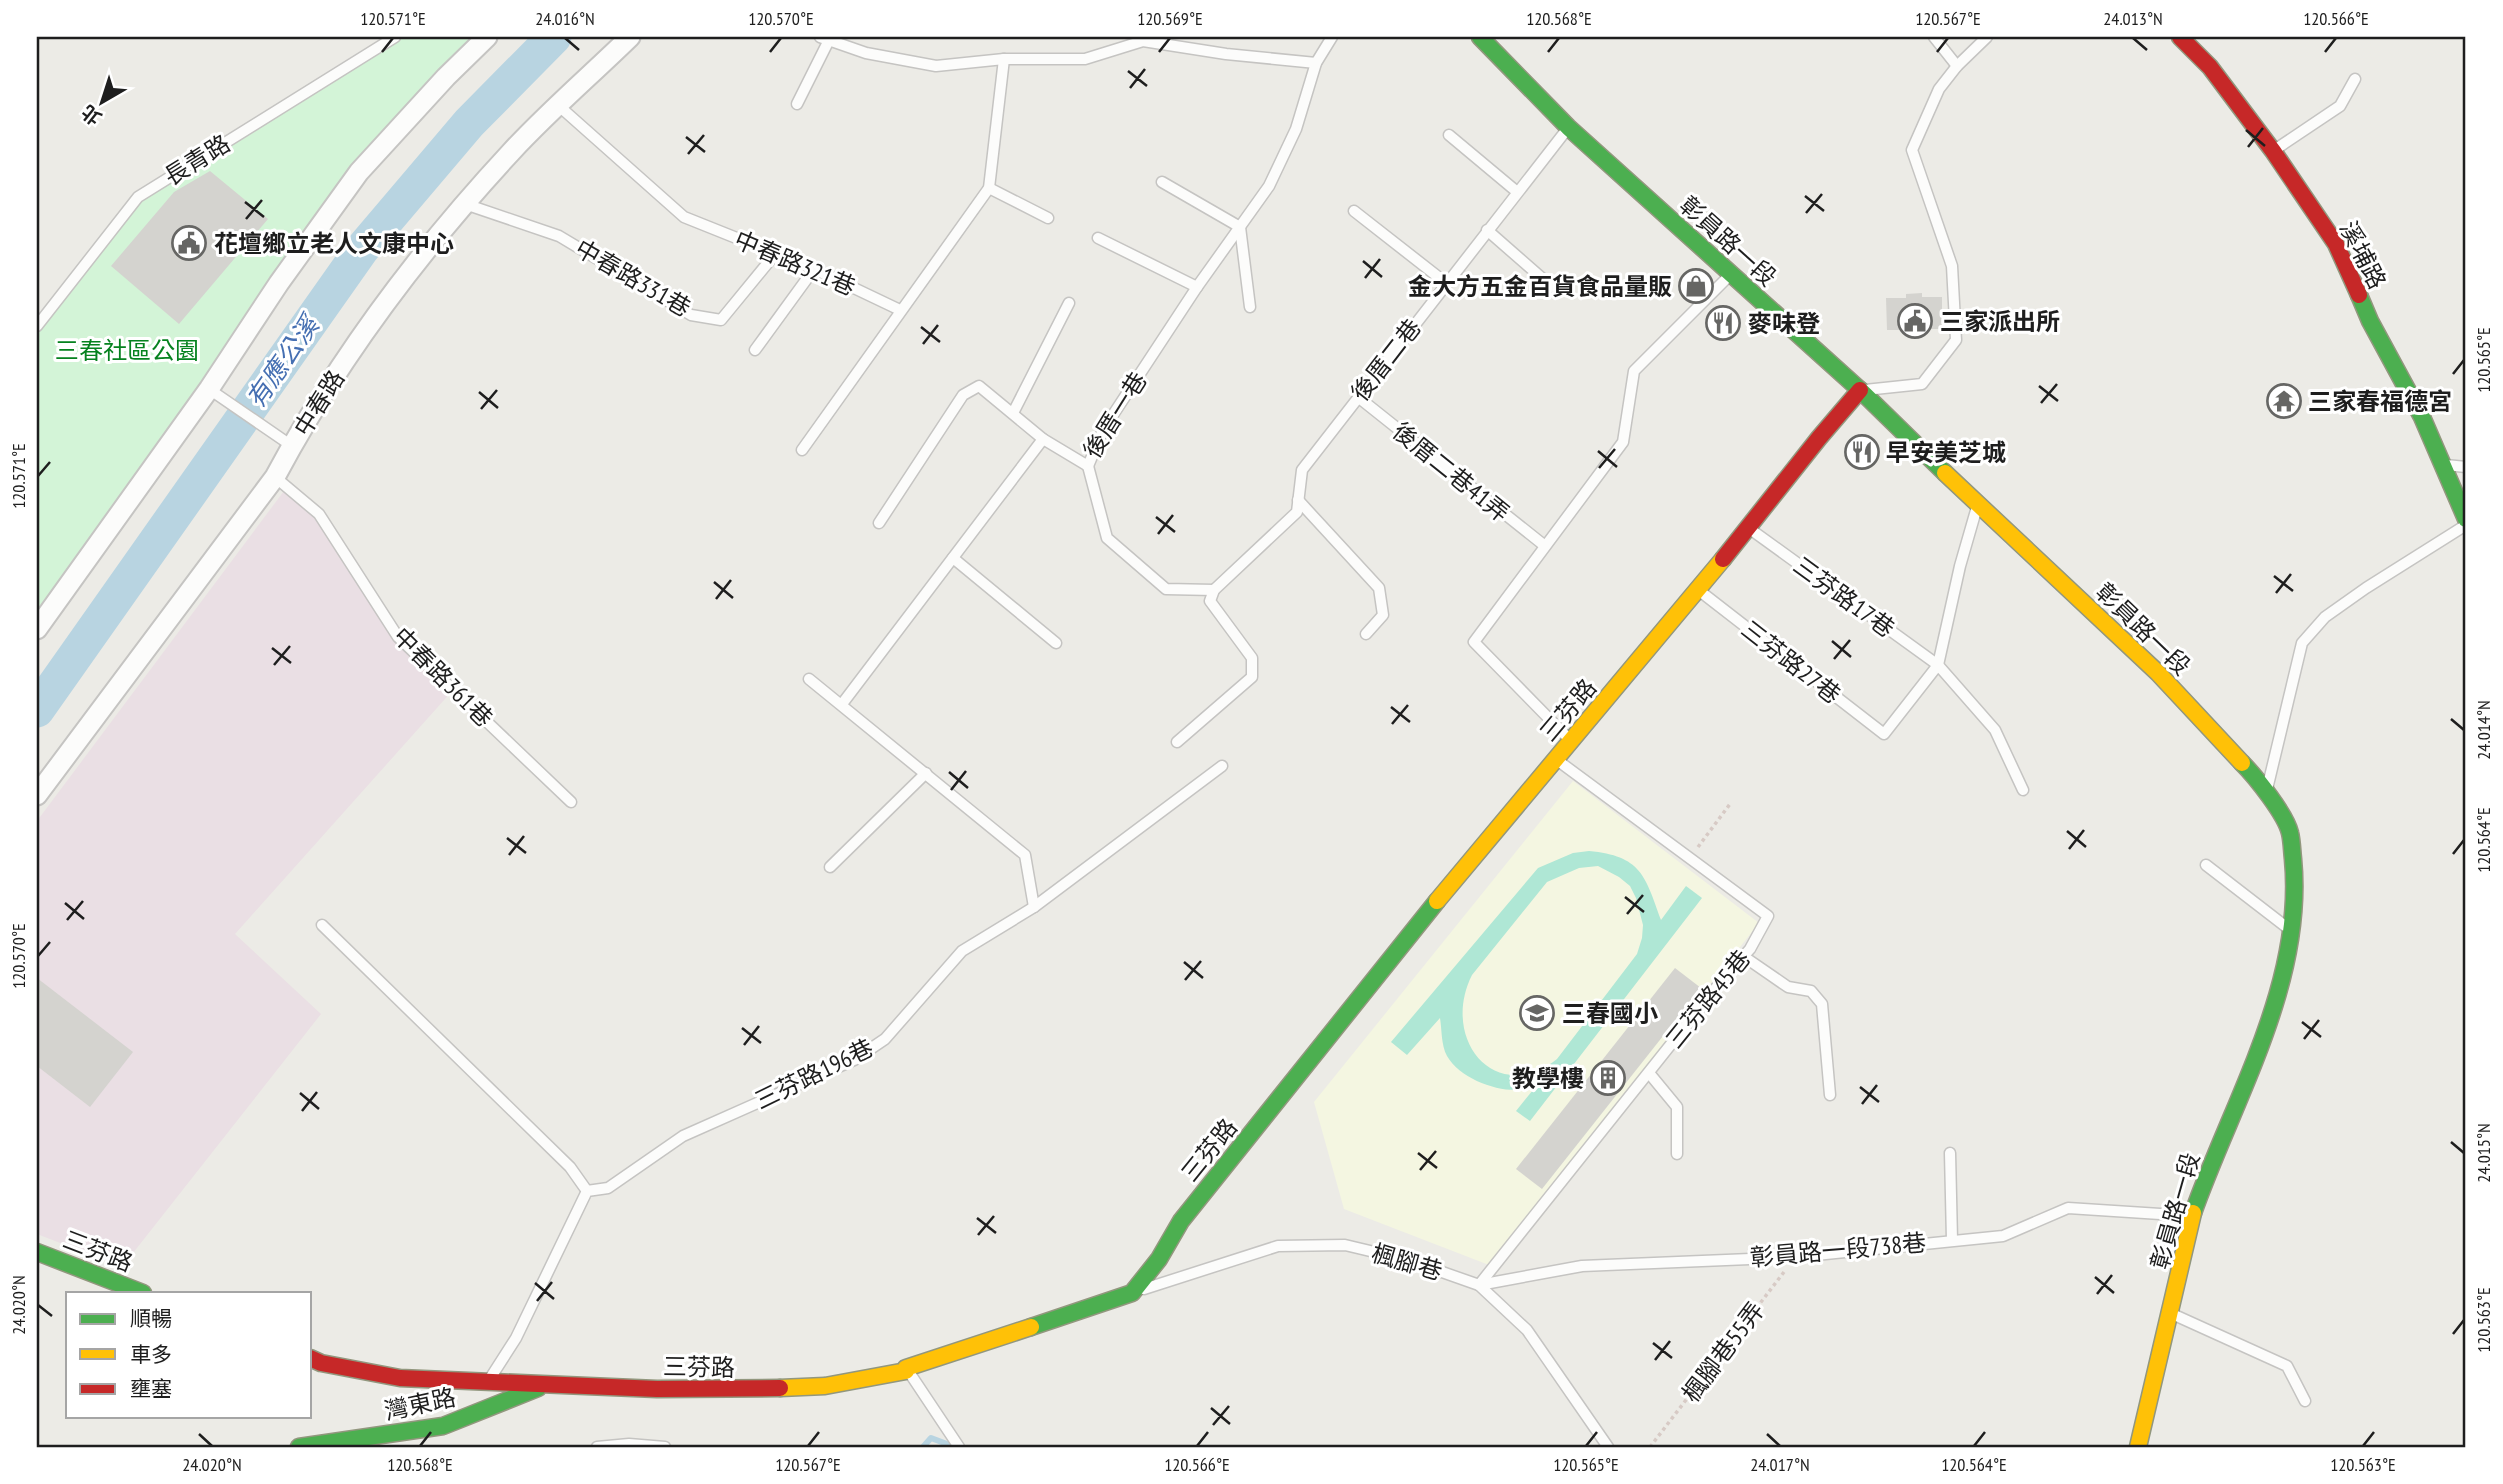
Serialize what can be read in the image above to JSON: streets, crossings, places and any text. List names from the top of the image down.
{
  "streets": {
    "street": [
      "彰員路一段",
      "溪埔路",
      "中春路",
      "三芬路",
      "灣東路"
    ],
    "lane": [
      "長青路",
      "中春路321巷",
      "中春路331巷",
      "後厝二巷",
      "後厝一巷",
      "後厝二巷41弄",
      "三芬路17巷",
      "三芬路27巷",
      "中春路361巷",
      "三芬路45巷",
      "三芬路196巷",
      "彰員路一段738巷",
      "楓腳巷"
    ],
    "path": ["楓腳巷55弄"]
  },
  "crossings": [
    ["彰員路一段", "後厝二巷"],
    ["彰員路一段", "三芬路"],
    ["彰員路一段", "彰員路一段738巷"],
    ["中春路321巷", "中春路331巷"],
    ["中春路321巷", "中春路"],
    ["中春路331巷", "中春路"],
    ["後厝二巷", "後厝二巷41弄"],
    ["中春路", "中春路361巷"],
    ["三芬路17巷", "三芬路27巷"],
    ["三芬路17巷", "三芬路"],
    ["三芬路27巷", "三芬路"],
    ["三芬路", "三芬路45巷"],
    ["三芬路", "楓腳巷"],
    ["三芬路", "灣東路"],
    ["三芬路45巷", "彰員路一段738巷"],
    ["三芬路45巷", "楓腳巷"],
    ["彰員路一段738巷", "楓腳巷"],
    ["彰員路一段738巷", "楓腳巷55弄"]
  ],
  "water": ["有應公溪"],
  "parks": ["三春社區公園"],
  "places": {
    "public building": ["花壇鄉立老人文康中心", "三家派出所"],
    "shop": ["金大方五金百貨食品量販"],
    "restaurant": ["麥味登", "早安美芝城"],
    "temple": ["三家春福德宮"],
    "school or university": ["三春國小"],
    "building": ["教學樓"]
  },
  "legend": ["順暢", "車多", "壅塞"],
  "north": "bottom left",
  "coordinates": [
    "120.571°E",
    "24.016°N",
    "120.570°E",
    "120.569°E",
    "120.568°E",
    "120.567°E",
    "24.013°N",
    "120.566°E",
    "120.565°E",
    "24.014°N",
    "120.564°E",
    "24.015°N",
    "24.020°N",
    "120.563°E",
    "24.017°N"
  ]
}
